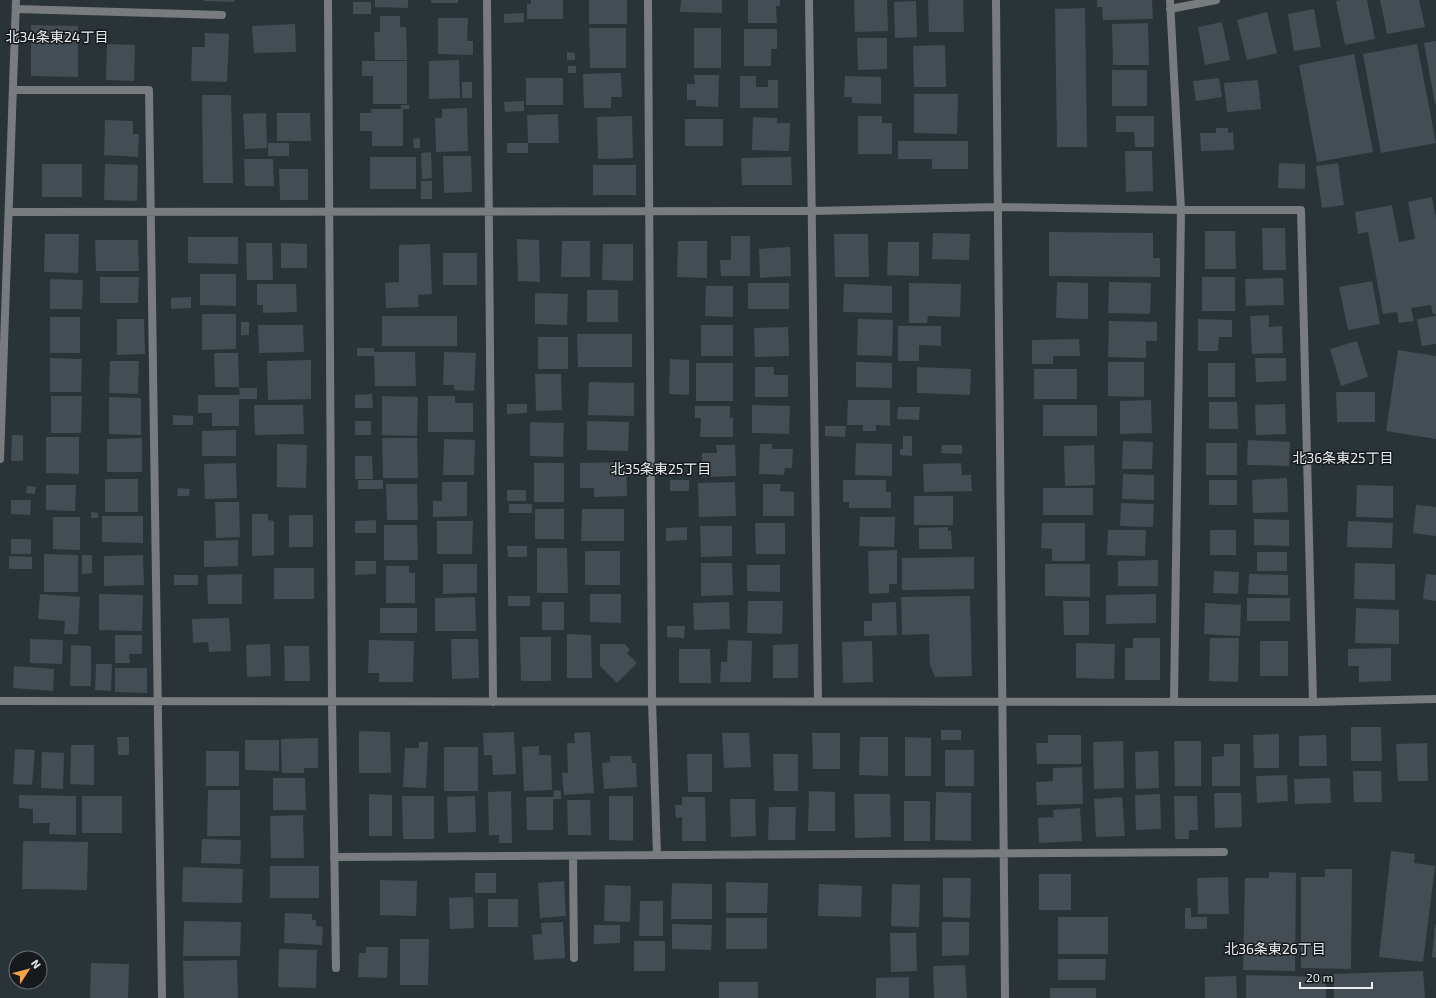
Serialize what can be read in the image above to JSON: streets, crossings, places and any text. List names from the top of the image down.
{
  "districts": [
    "北34条東24丁目",
    "北36条東25丁目",
    "北35条東25丁目",
    "北36条東26丁目"
  ],
  "scale_bar": "20 m",
  "north": "top right"
}
